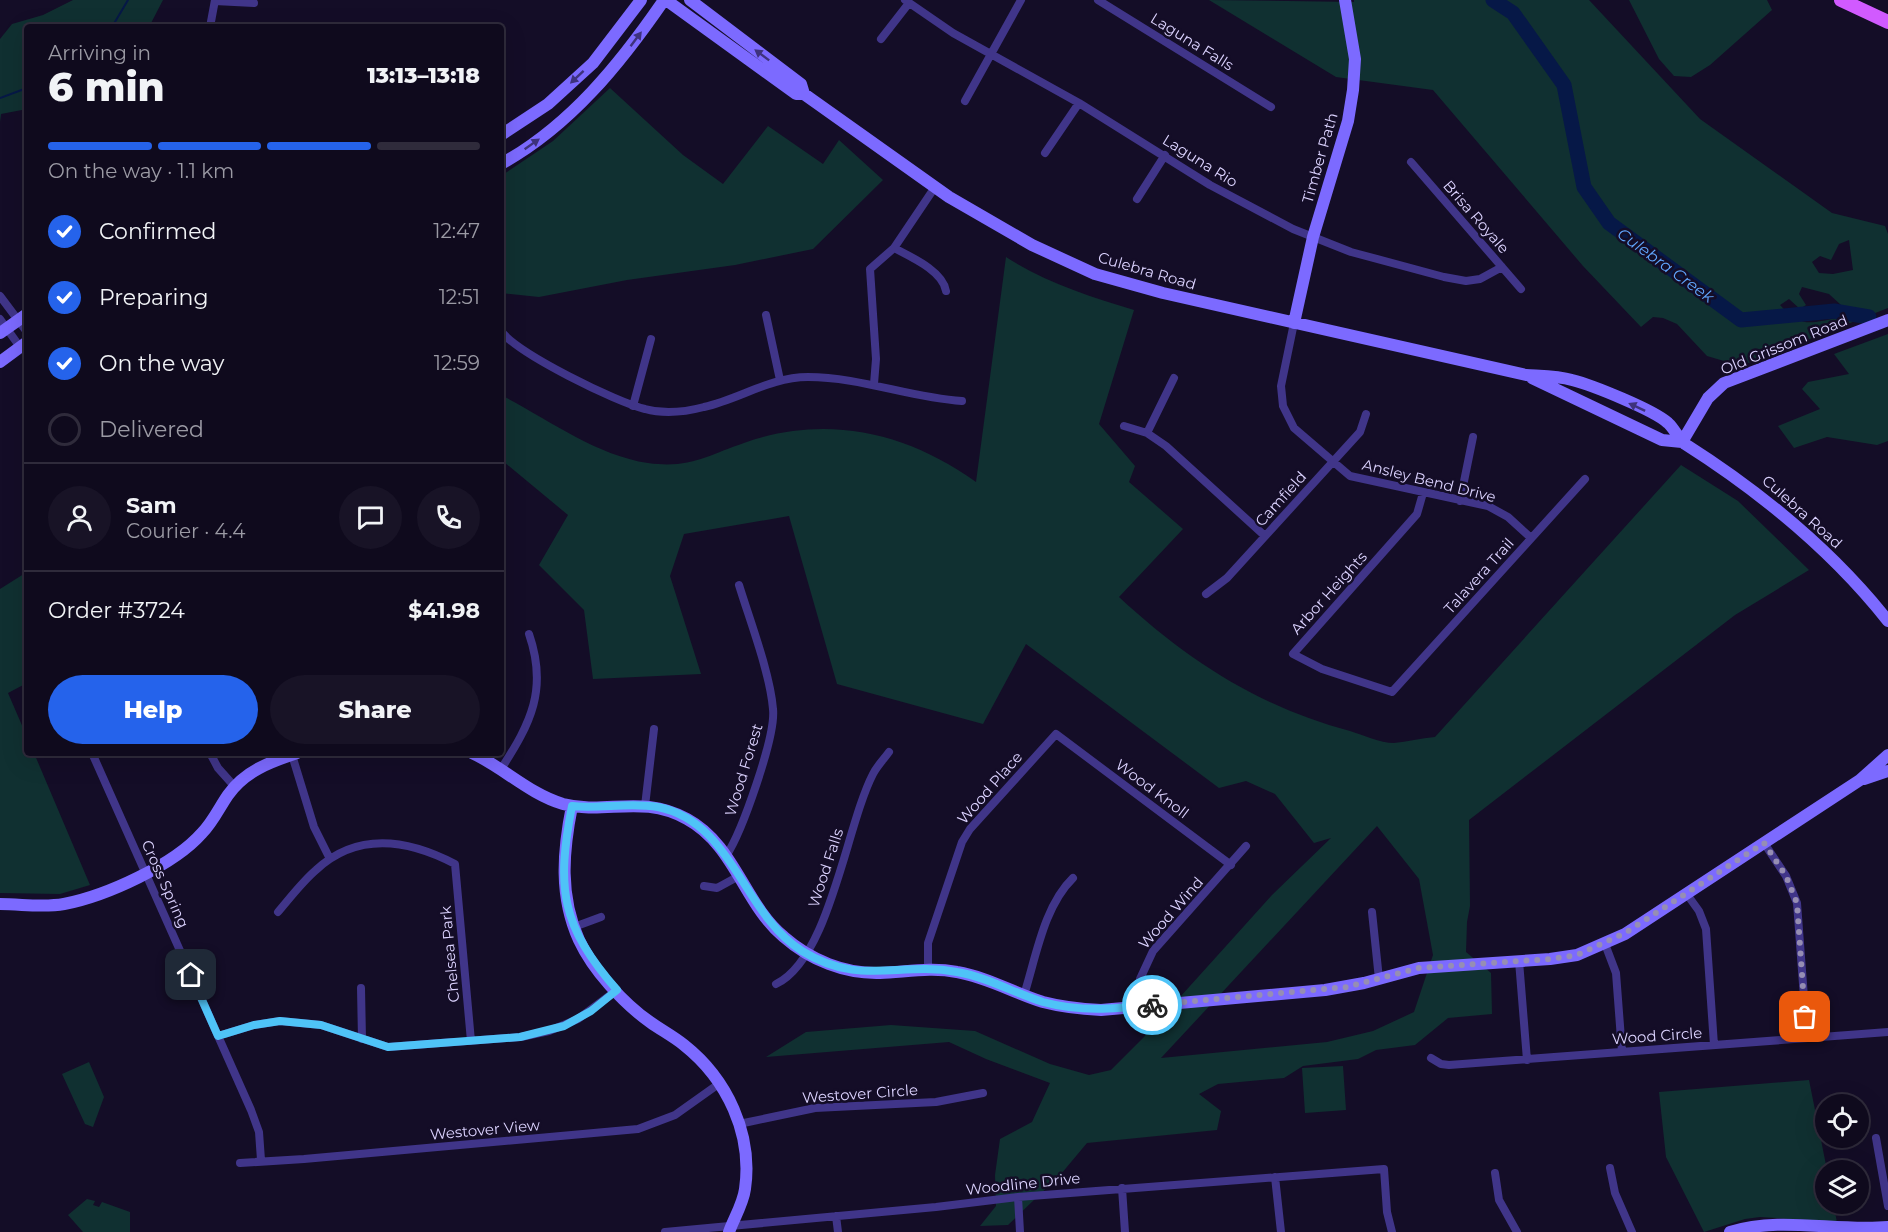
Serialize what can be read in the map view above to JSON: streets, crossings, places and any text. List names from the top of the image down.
{
  "streets": {
    "street": [
      "Laguna Falls",
      "Timber Path",
      "Laguna Rio",
      "Brisa Royale",
      "Culebra Road",
      "Old Grissom Road",
      "Ansley Bend Drive",
      "Camfield",
      "Talavera Trail",
      "Arbor Heights",
      "Wood Forest",
      "Wood Place",
      "Wood Knoll",
      "Wood Falls",
      "Cross Spring",
      "Wood Wind",
      "Chelsea Park",
      "Wood Circle",
      "Westover Circle",
      "Westover View",
      "Woodline Drive"
    ]
  },
  "crossings": [
    ["Timber Path", "Laguna Rio"],
    ["Timber Path", "Culebra Road"],
    ["Timber Path", "Ansley Bend Drive"],
    ["Laguna Rio", "Brisa Royale"],
    ["Culebra Road", "Old Grissom Road"],
    ["Culebra Road", "Ansley Bend Drive"],
    ["Ansley Bend Drive", "Camfield"],
    ["Ansley Bend Drive", "Talavera Trail"],
    ["Ansley Bend Drive", "Arbor Heights"],
    ["Talavera Trail", "Arbor Heights"],
    ["Wood Place", "Wood Knoll"],
    ["Wood Knoll", "Wood Wind"],
    ["Cross Spring", "Westover View"]
  ],
  "water": ["Culebra Creek"],
  "page": {
    "heading": ["6 min", "Arriving in", "13:13–13:18"],
    "panel": [
      "Sam",
      "Courier · 4.4",
      "Order #3724",
      "$41.98"
    ],
    "bar": "On the way · 1.1 km",
    "list": [
      ["Confirmed", "12:47"],
      ["Preparing", "12:51"],
      ["On the way", "12:59"],
      "Delivered"
    ],
    "buttons": ["Help", "Share"]
  }
}
